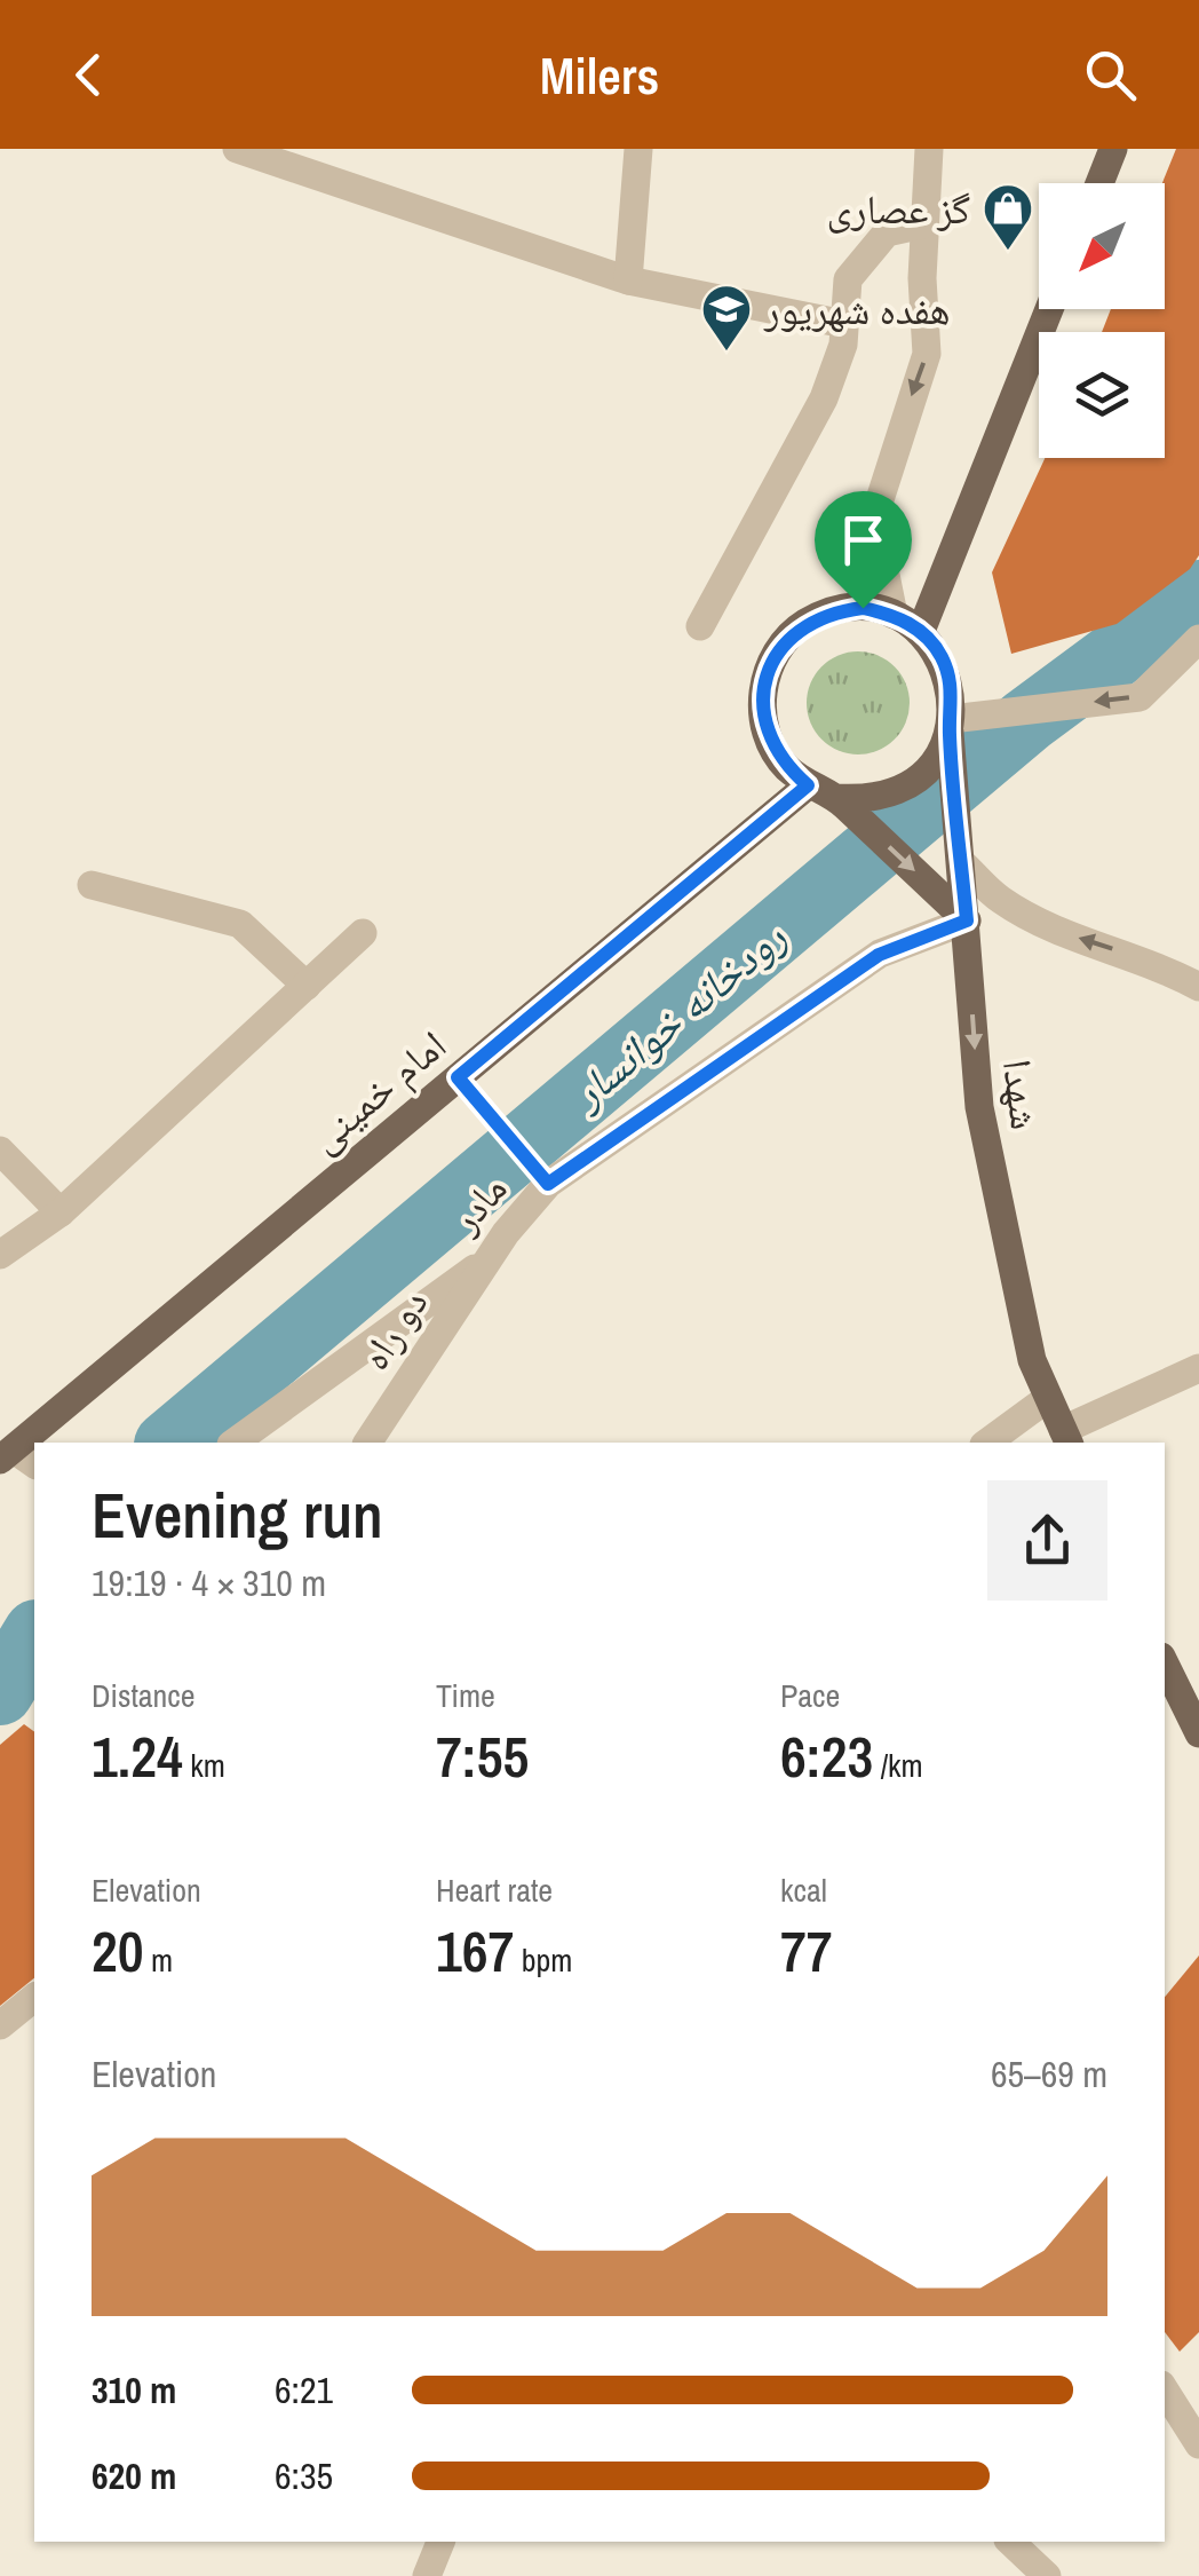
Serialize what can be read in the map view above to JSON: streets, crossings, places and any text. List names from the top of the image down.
{
  "streets": {
    "main road": ["امام خمینی", "شهدا"],
    "street": ["مادر", "دو راه"]
  },
  "crossings": [
    ["امام خمینی", "شهدا"],
    ["شهدا", "مادر"],
    ["مادر", "دو راه"]
  ],
  "one_way": ["شهدا"],
  "water": ["رودخانه خوانسار"],
  "places": {
    "shop": ["گز عصاری"],
    "school or university": ["هفده شهریور"]
  },
  "north": "bottom left",
  "page": {
    "header": "Milers",
    "heading": ["Evening run", "19:19 · 4 × 310 m"],
    "stats": [
      ["Distance", "1.24 km"],
      ["Time", "7:55"],
      ["Pace", "6:23 /km"],
      ["Elevation", "20 m"],
      ["Heart rate", "167 bpm"],
      ["kcal", "77"]
    ],
    "chart": ["Elevation", "65–69 m"],
    "list": [
      {
        "name": "310 m",
        "note": "6:21"
      },
      {
        "name": "620 m",
        "note": "6:35"
      }
    ]
  }
}
